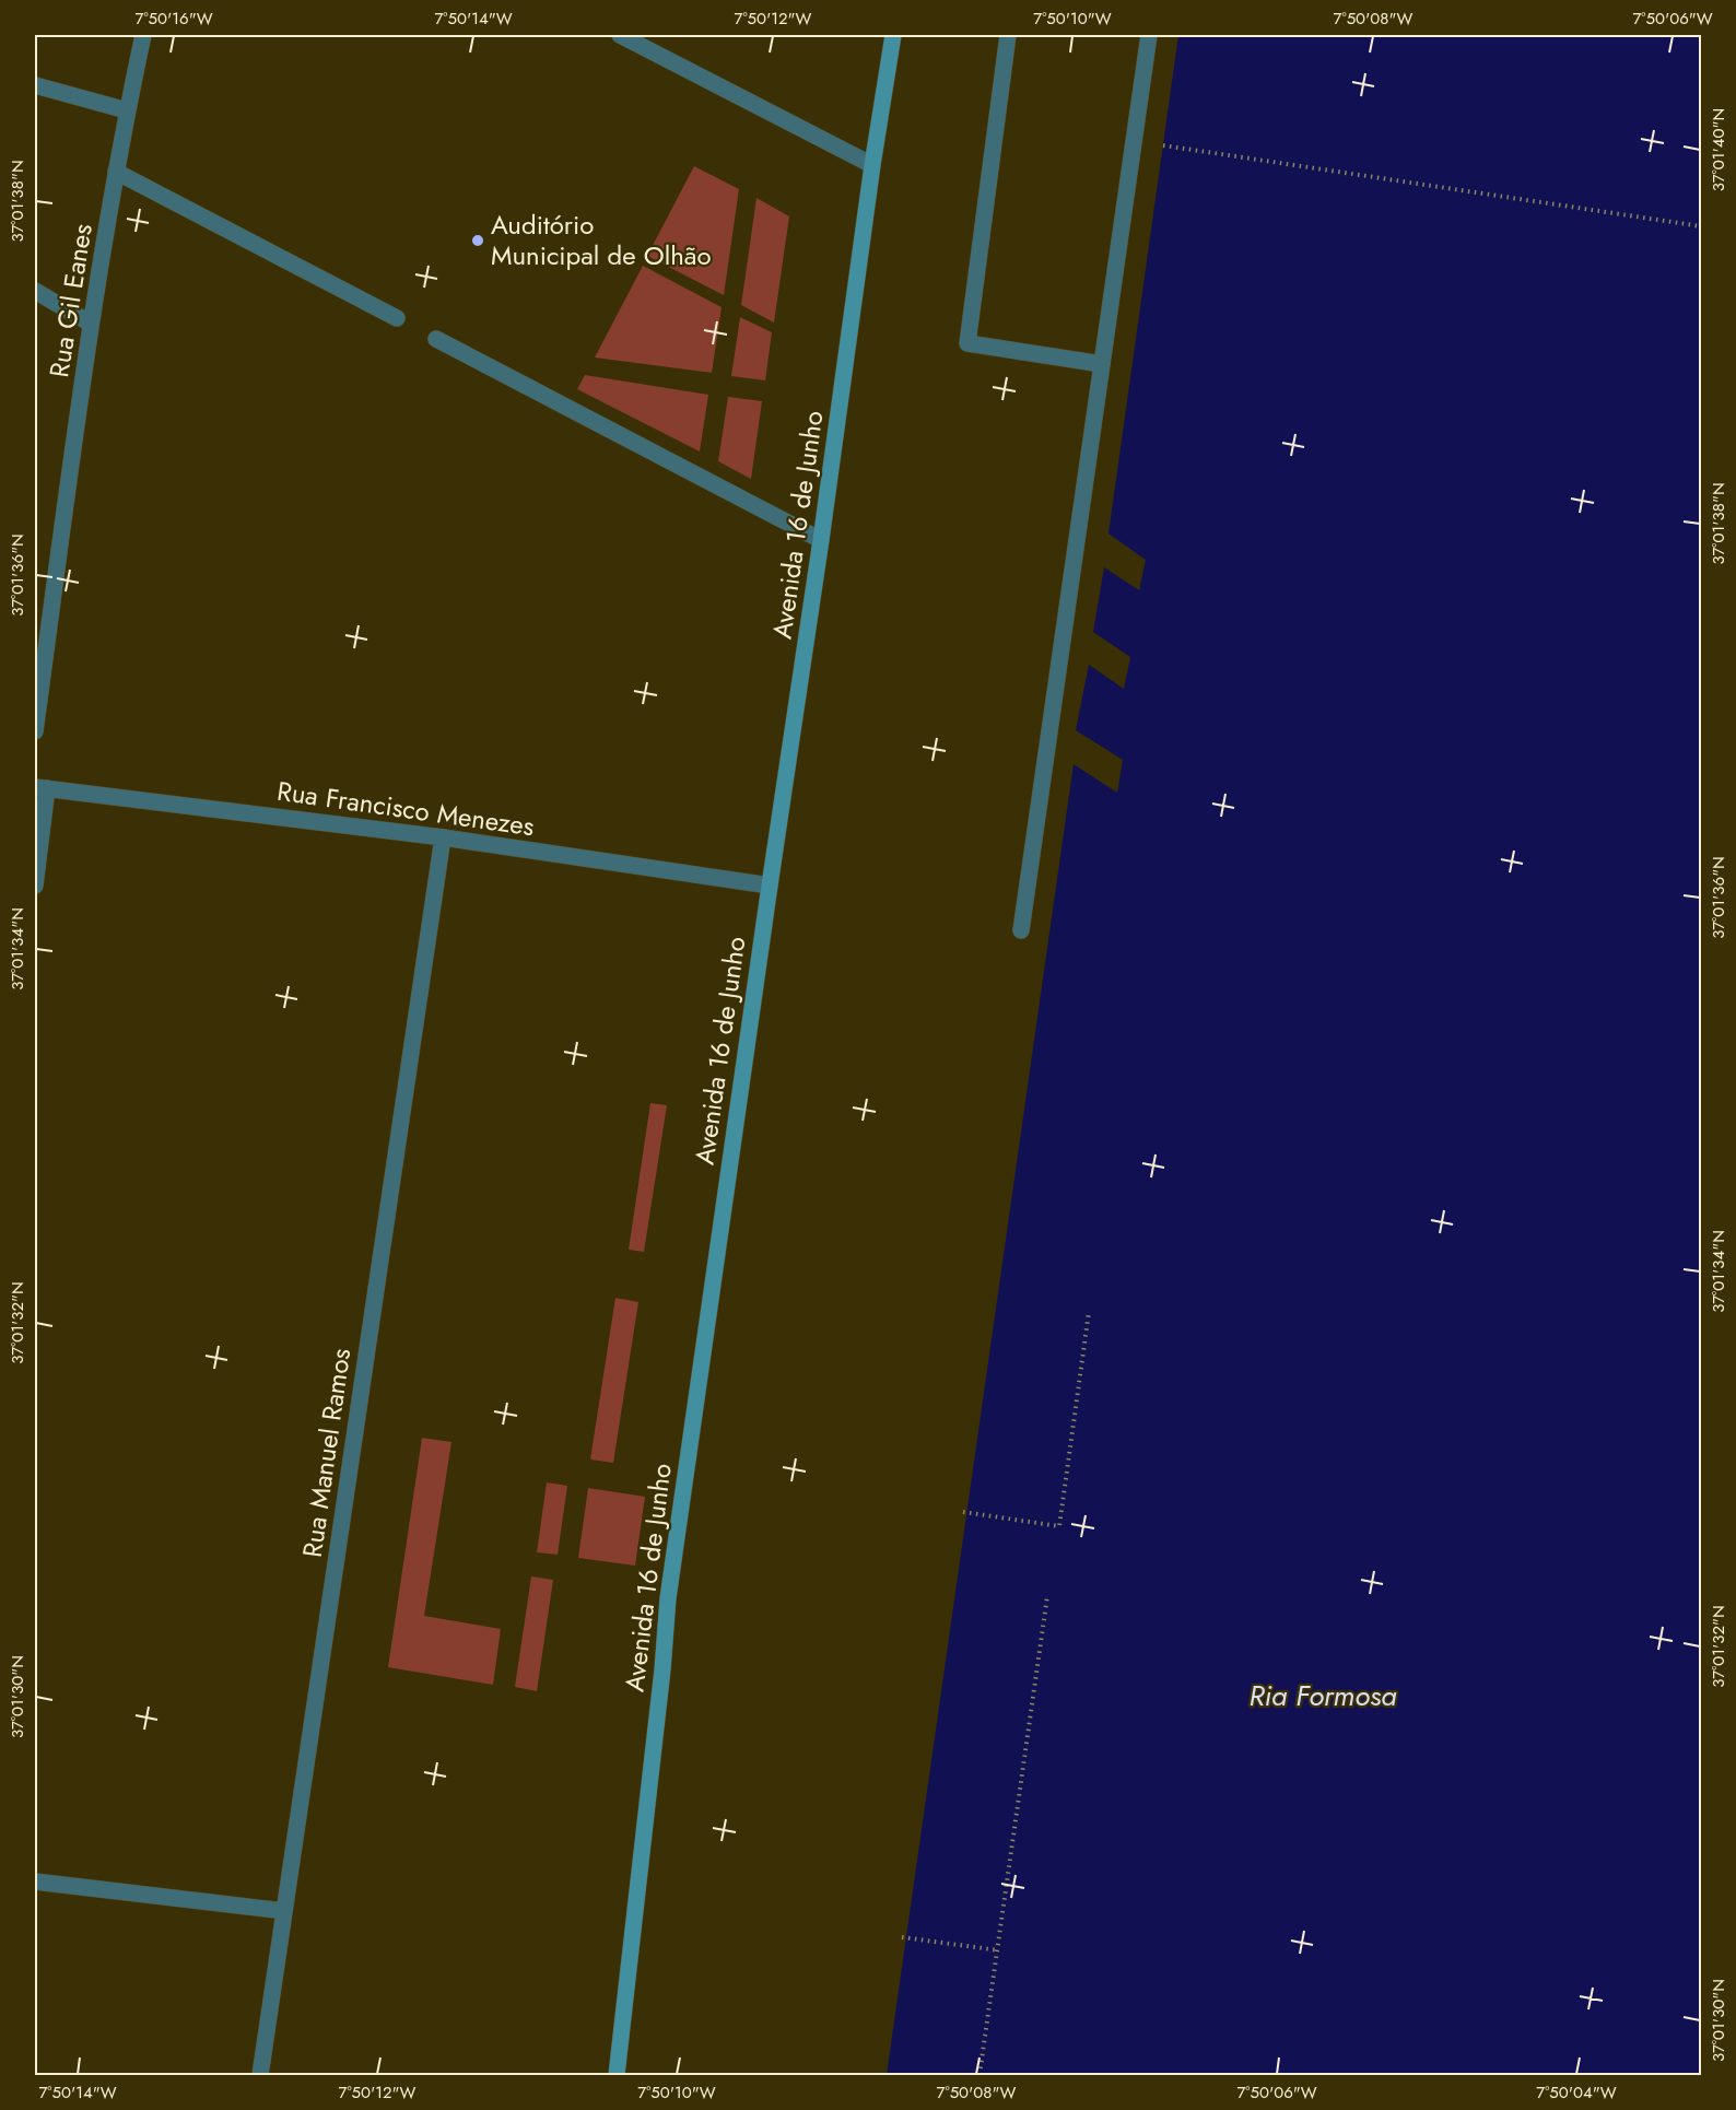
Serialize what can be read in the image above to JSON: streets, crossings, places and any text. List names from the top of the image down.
{
  "streets": {
    "main road": ["Avenida 16 de Junho"],
    "street": ["Rua Gil Eanes", "Rua Francisco Menezes", "Rua Manuel Ramos"]
  },
  "crossings": [
    ["Avenida 16 de Junho", "Rua Francisco Menezes"],
    ["Rua Francisco Menezes", "Rua Manuel Ramos"]
  ],
  "water": ["Ria Formosa"],
  "places": ["Auditório Municipal de Olhão"],
  "coordinates": [
    "7°50'16\"W",
    "7°50'14\"W",
    "7°50'12\"W",
    "7°50'10\"W",
    "7°50'08\"W",
    "7°50'06\"W",
    "37°01'40\"N",
    "37°01'38\"N",
    "37°01'36\"N",
    "37°01'34\"N",
    "37°01'32\"N",
    "37°01'30\"N",
    "7°50'04\"W"
  ]
}
